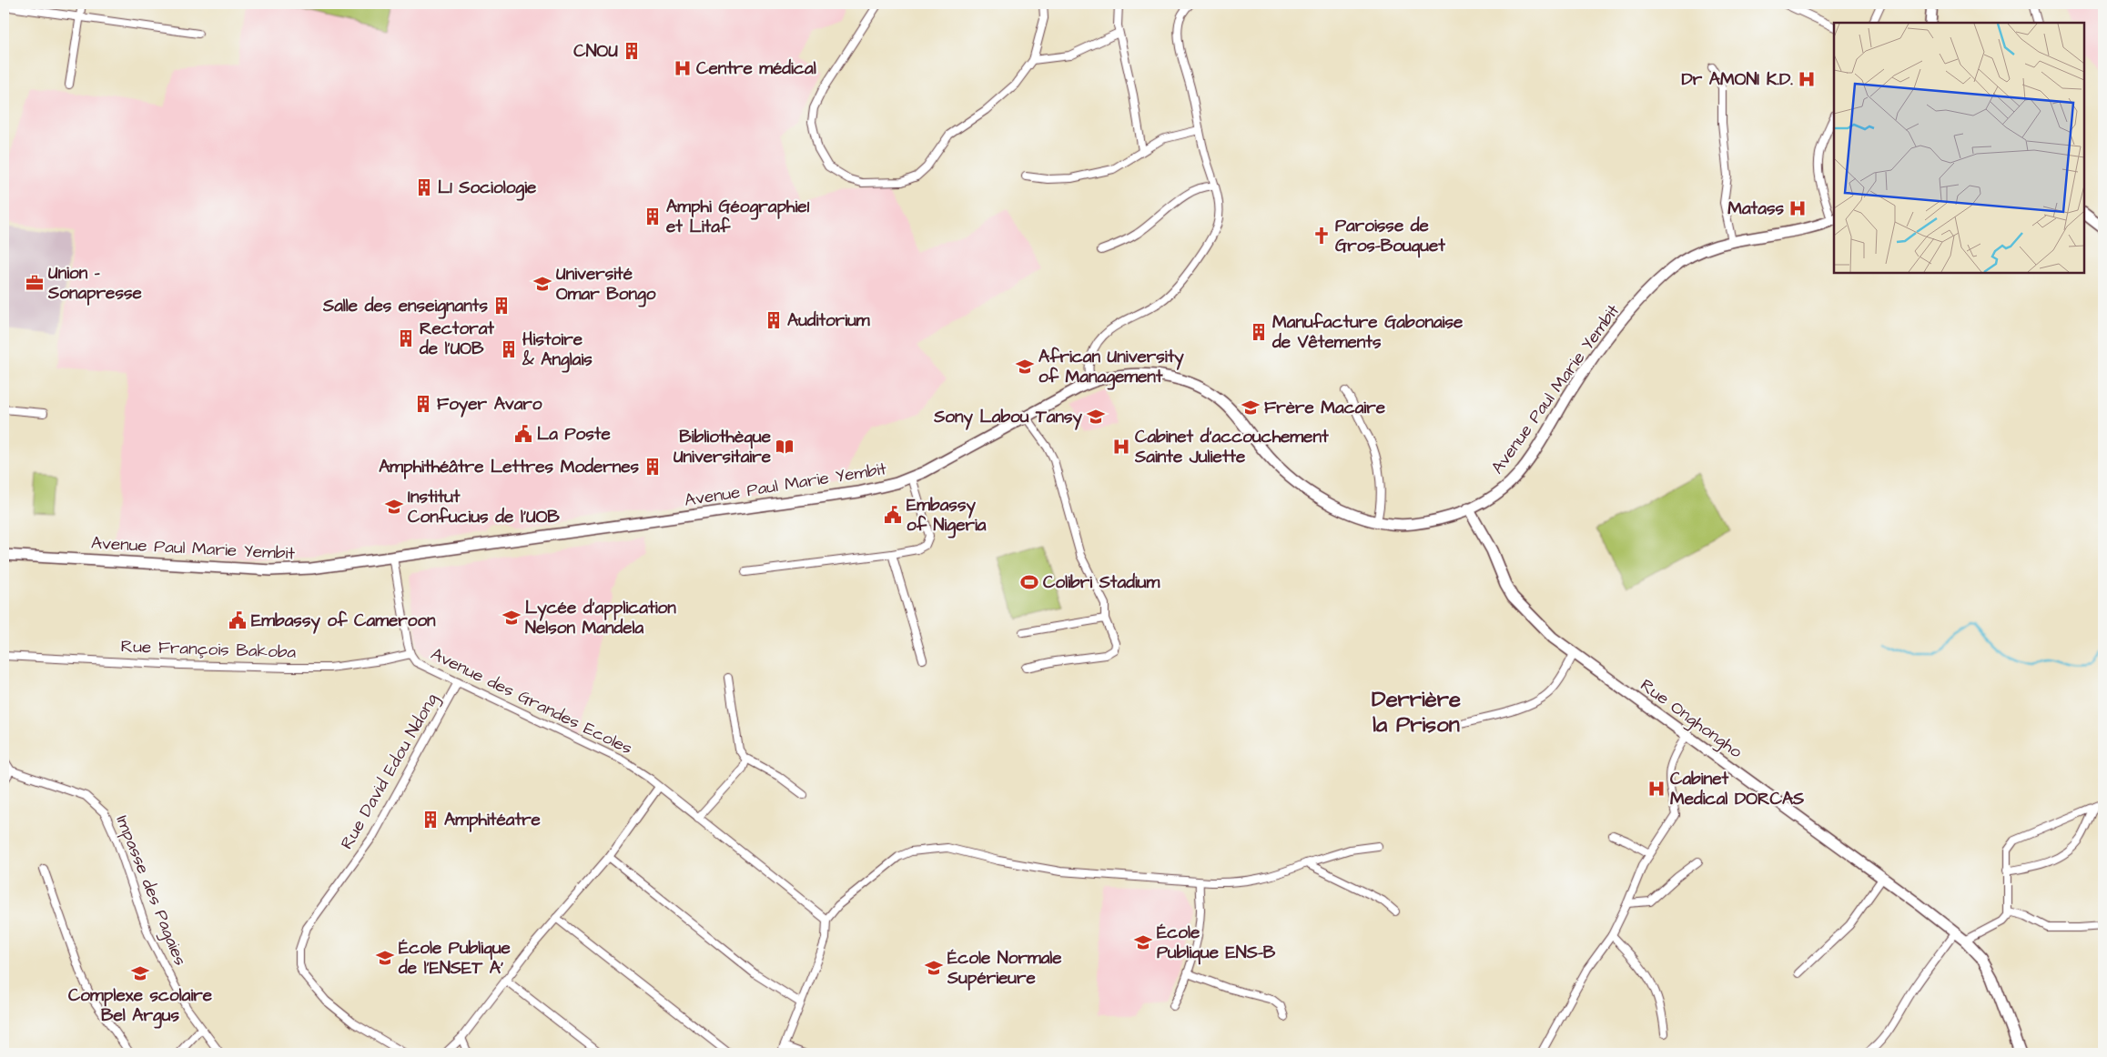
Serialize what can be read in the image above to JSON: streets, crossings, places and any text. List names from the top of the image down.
{
  "streets": {
    "main road": ["Avenue Paul Marie Yembit", "Rue Onghongho"],
    "street": [
      "Rue François Bakoba",
      "Avenue des Grandes Ecoles",
      "Rue David Edou Ndong",
      "Impasse des Pagaies"
    ]
  },
  "crossings": [
    ["Avenue Paul Marie Yembit", "Avenue des Grandes Ecoles"],
    ["Avenue Paul Marie Yembit", "Rue Onghongho"],
    ["Rue François Bakoba", "Avenue des Grandes Ecoles"],
    ["Avenue des Grandes Ecoles", "Rue David Edou Ndong"]
  ],
  "districts": ["Derrière la Prison"],
  "places": {
    "building": [
      "CNOU",
      "L1 Sociologie",
      "Amphi Géographie1 et Litaf",
      "Salle des enseignants",
      "Auditorium",
      "Manufacture Gabonaise de Vêtements",
      "Rectorat de l'UOB",
      "Histoire & Anglais",
      "Foyer Avaro",
      "Amphithéâtre Lettres Modernes",
      "Amphitéatre"
    ],
    "hospital": [
      "Centre médical",
      "Dr AMONI K.D.",
      "Matass",
      "Cabinet d'accouchement Sainte Juliette",
      "Cabinet Medical DORCAS"
    ],
    "church": ["Paroisse de Gros-Bouquet"],
    "office": ["Union - Sonapresse"],
    "school or university": [
      "Université Omar Bongo",
      "African University of Management",
      "Frère Macaire",
      "Sony Labou Tansy",
      "Institut Confucius de l'UOB",
      "Lycée d'application Nelson Mandela",
      "École Publique ENS-B",
      "École Publique de l'ENSET A'",
      "École Normale Supérieure",
      "Complexe scolaire Bel Argus"
    ],
    "public building": ["La Poste", "Embassy of Nigeria", "Embassy of Cameroon"],
    "library": ["Bibliothèque Universitaire"],
    "sports": ["Colibri Stadium"]
  }
}
